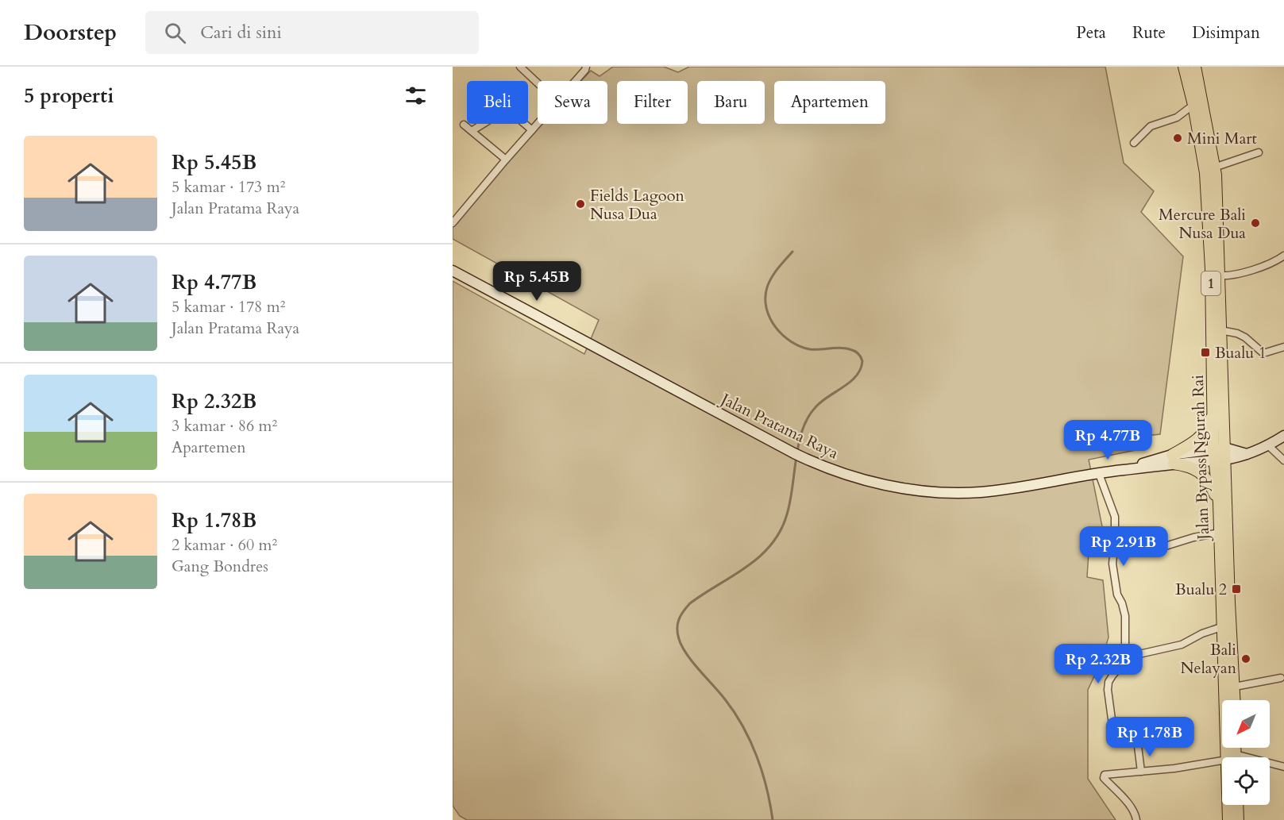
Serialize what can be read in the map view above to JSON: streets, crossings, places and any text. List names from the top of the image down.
{
  "streets": {
    "highway": ["1", "Jalan Bypass Ngurah Rai"],
    "main road": ["Jalan Pratama Raya"]
  },
  "crossings": [
    ["Jalan Pratama Raya", "Jalan Bypass Ngurah Rai"]
  ],
  "places": {
    "other": [
      "Mini Mart",
      "Fields Lagoon Nusa Dua",
      "Mercure Bali Nusa Dua",
      "Bali Nelayan"
    ],
    "transit": ["Bualu 1", "Bualu 2"]
  },
  "north": "bottom left",
  "page": {
    "header": "Doorstep",
    "search": "Cari di sini",
    "nav": ["Peta", "Rute", "Disimpan"],
    "heading": "5 properti",
    "chip": [
      "Beli",
      "Sewa",
      "Filter",
      "Baru",
      "Apartemen"
    ],
    "list": [
      {
        "name": "Rp 5.45B",
        "note": "5 kamar · 173 m² · Jalan Pratama Raya"
      },
      {
        "name": "Rp 4.77B",
        "note": "5 kamar · 178 m² · Jalan Pratama Raya"
      },
      {
        "name": "Rp 2.32B",
        "note": "3 kamar · 86 m² · Apartemen"
      },
      {
        "name": "Rp 1.78B",
        "note": "2 kamar · 60 m² · Gang Bondres"
      }
    ],
    "price": [
      "Rp 5.45B",
      "Rp 4.77B",
      "Rp 2.91B",
      "Rp 2.32B",
      "Rp 1.78B"
    ]
  }
}
